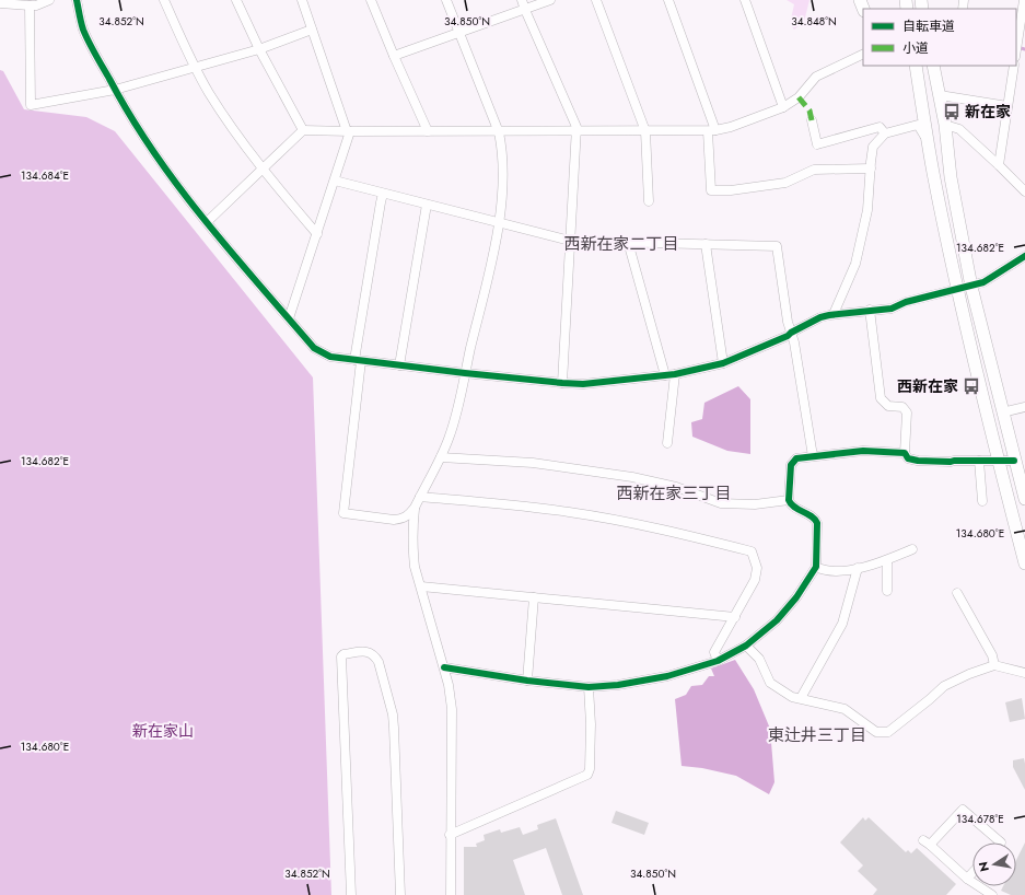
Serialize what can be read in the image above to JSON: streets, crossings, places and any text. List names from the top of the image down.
{
  "districts": ["西新在家二丁目", "西新在家三丁目", "東辻井三丁目"],
  "parks": ["新在家山"],
  "places": {
    "bus stop": ["新在家", "西新在家"]
  },
  "legend": ["自転車道", "小道"],
  "north": "left",
  "coordinates": [
    "34.852°N",
    "34.850°N",
    "34.848°N",
    "134.684°E",
    "134.682°E",
    "134.680°E",
    "134.678°E"
  ]
}
